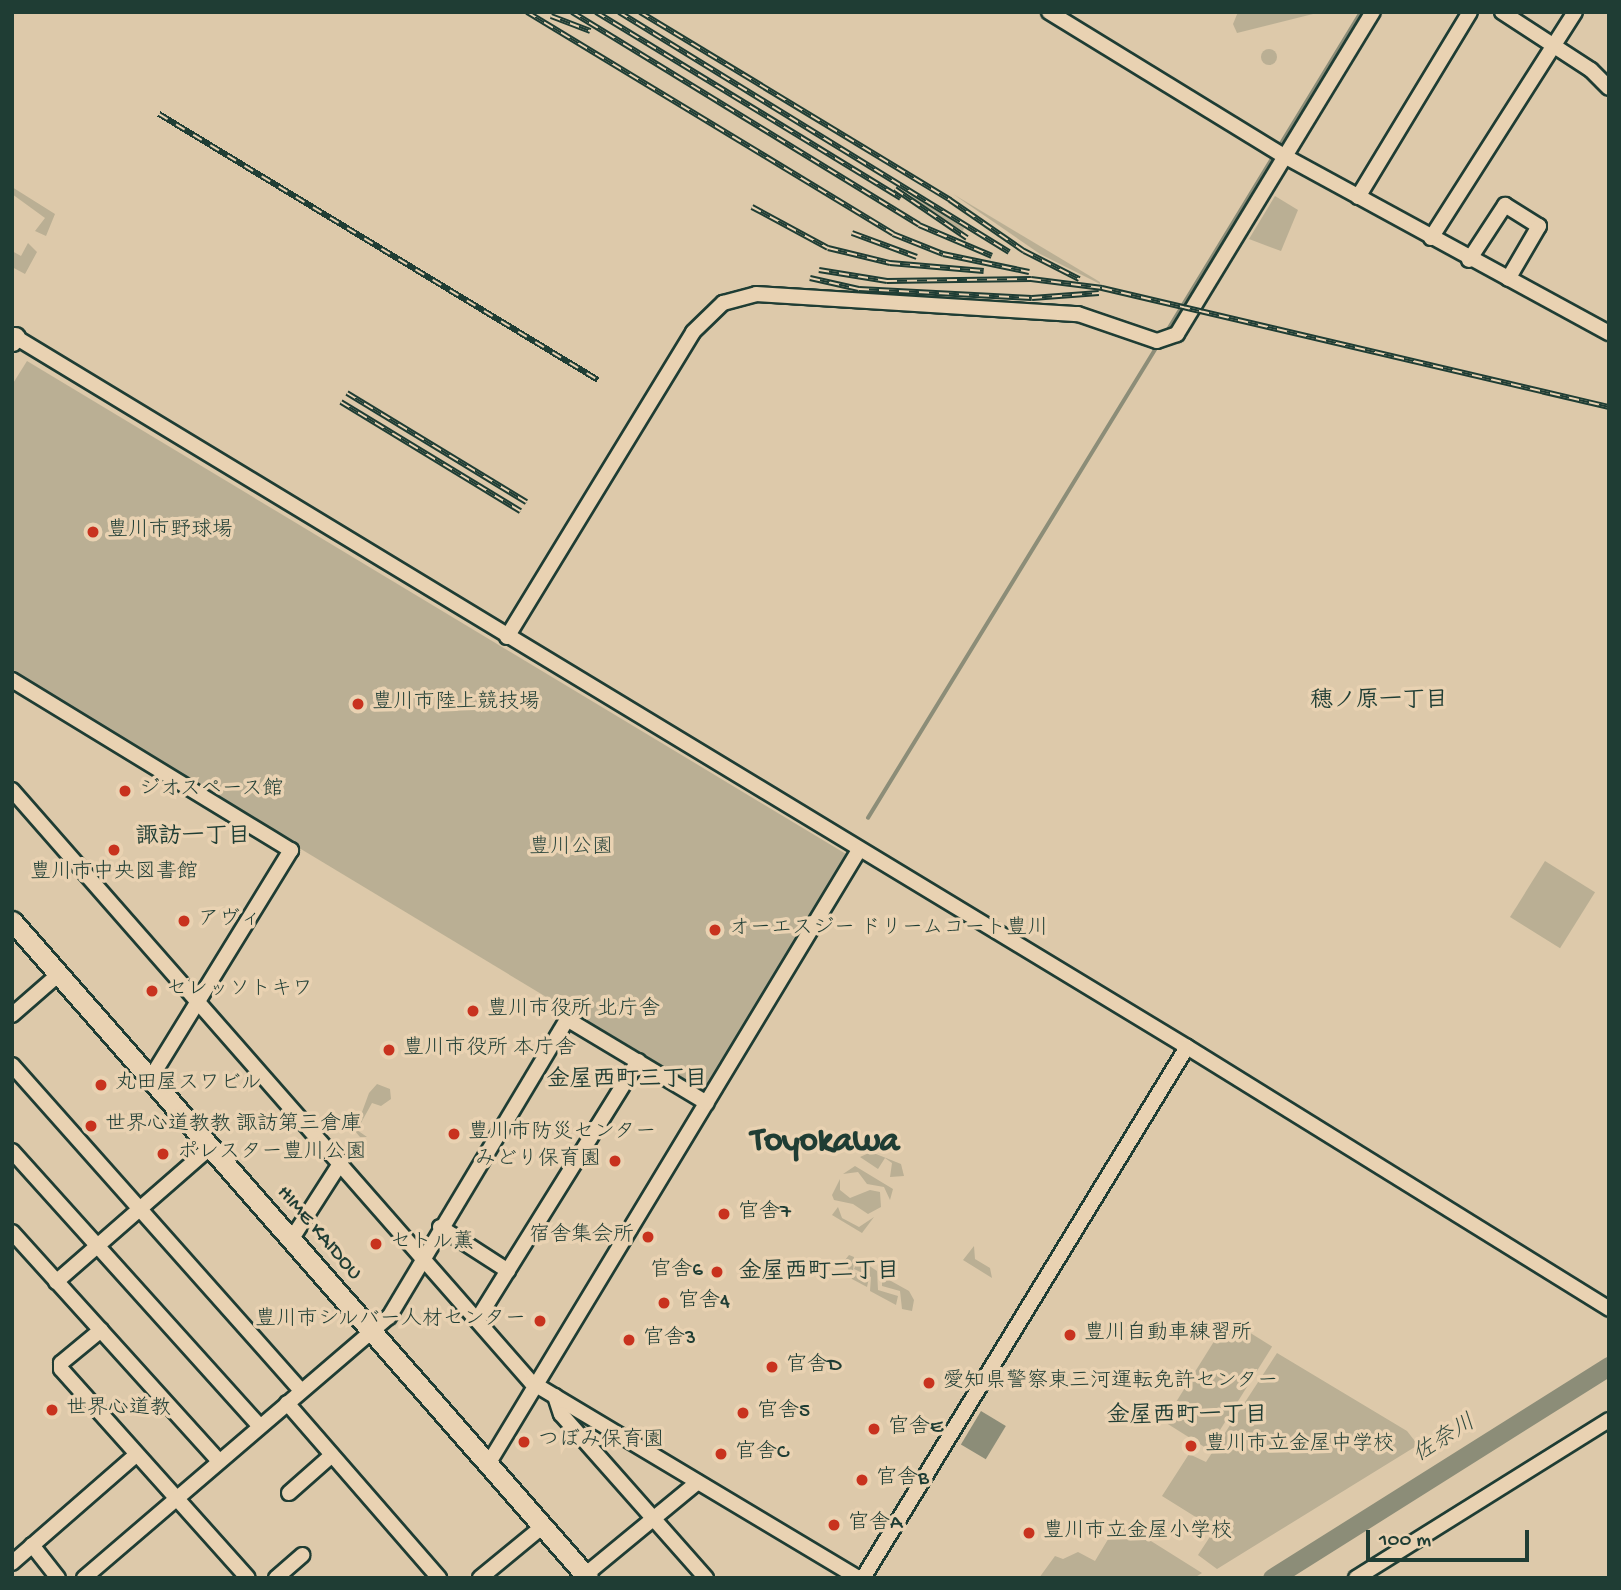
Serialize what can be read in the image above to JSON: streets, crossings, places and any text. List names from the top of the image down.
{
  "streets": {
    "main road": ["HIME KAIDOU"]
  },
  "districts": [
    "穂ノ原一丁目",
    "諏訪一丁目",
    "金屋西町三丁目",
    "Toyokawa",
    "金屋西町二丁目",
    "金屋西町一丁目"
  ],
  "water": ["佐奈川"],
  "parks": ["豊川公園"],
  "places": [
    "豊川市野球場",
    "豊川市陸上競技場",
    "ジオスペース館",
    "豊川市中央図書館",
    "アヴィ",
    "オーエスジー ドリームコート豊川",
    "セレッソトキワ",
    "豊川市役所 北庁舎",
    "豊川市役所 本庁舎",
    "丸田屋スワビル",
    "世界心道教教 諏訪第三倉庫",
    "豊川市防災センター",
    "ポレスター豊川公園",
    "みどり保育園",
    "官舎7",
    "宿舎集会所",
    "セトル薫",
    "官舎6",
    "官舎4",
    "豊川市シルバー人材センター",
    "豊川自動車練習所",
    "官舎3",
    "官舎D",
    "愛知県警察東三河運転免許センター",
    "世界心道教",
    "官舎5",
    "官舎E",
    "つぼみ保育園",
    "豊川市立金屋中学校",
    "官舎C",
    "官舎B",
    "官舎A",
    "豊川市立金屋小学校"
  ],
  "scale_bar": "100 m"
}
